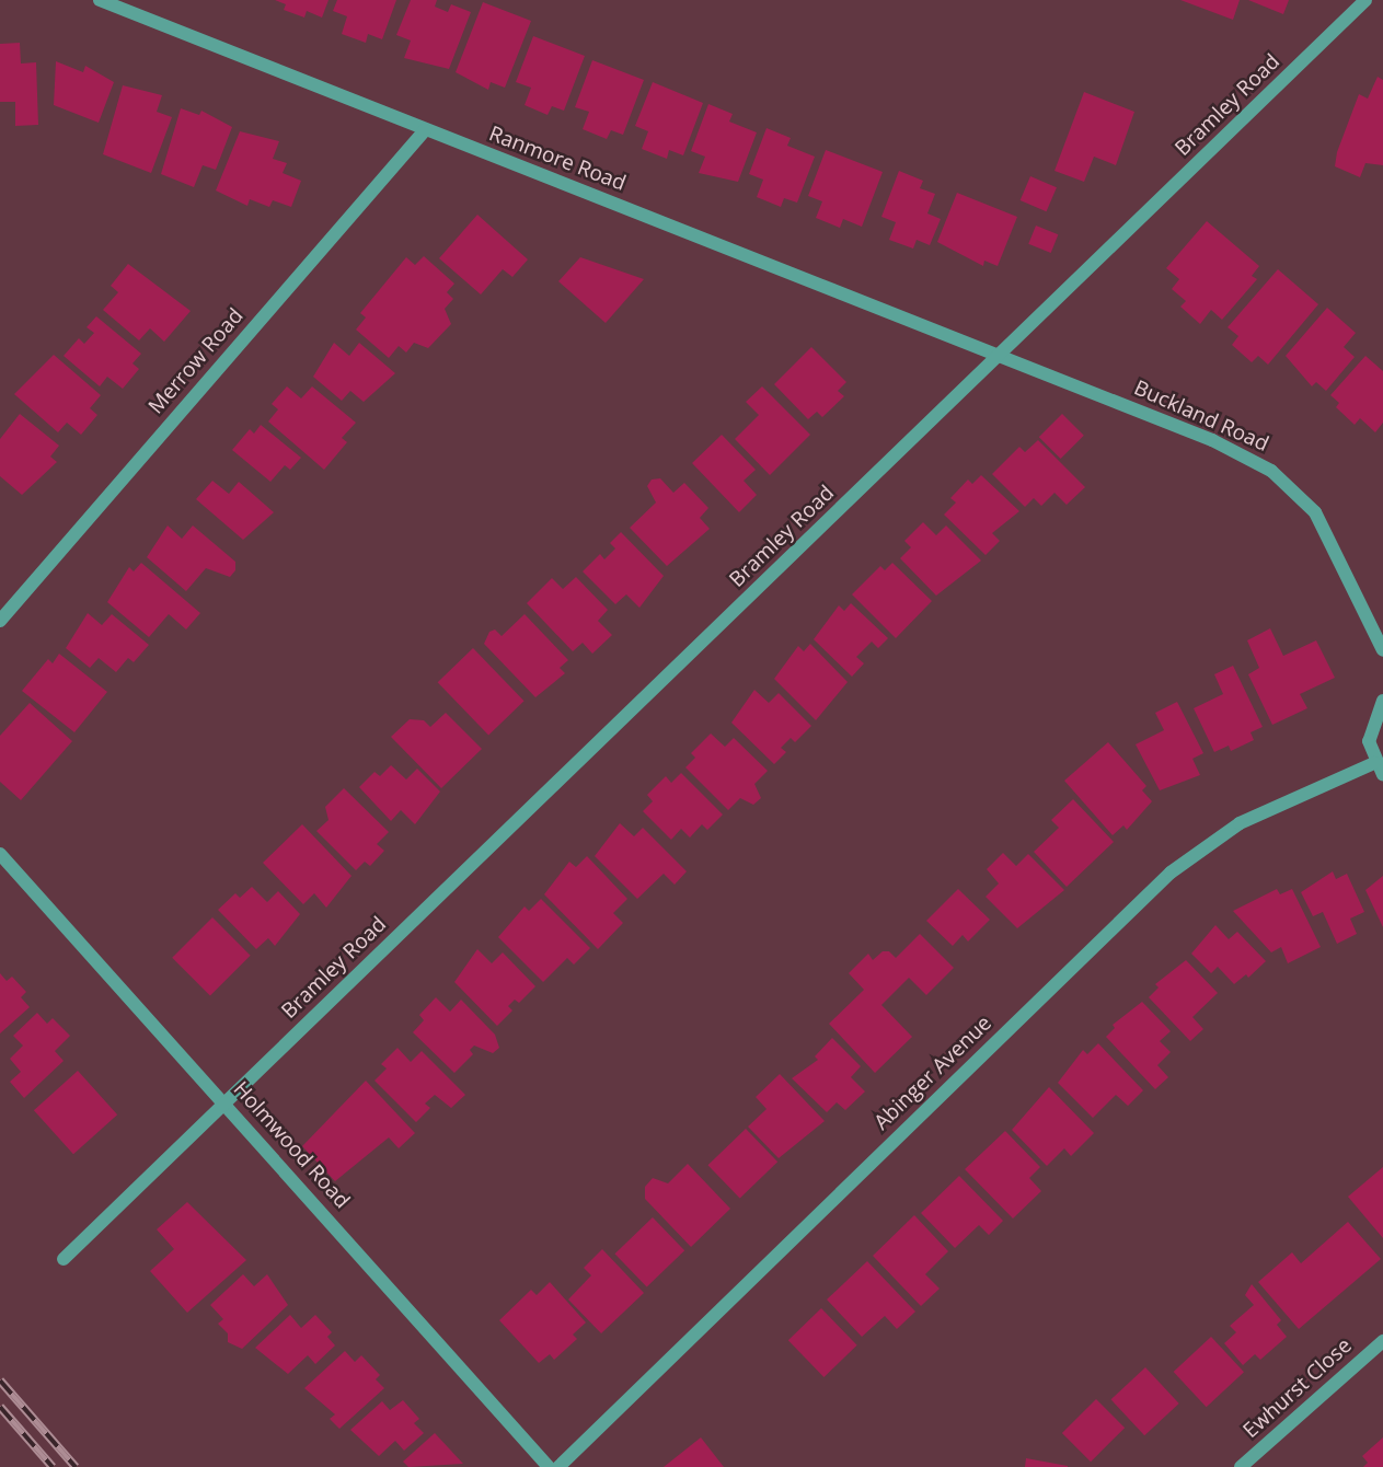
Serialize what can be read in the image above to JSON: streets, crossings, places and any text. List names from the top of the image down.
{
  "streets": {
    "street": [
      "Bramley Road",
      "Ranmore Road",
      "Merrow Road",
      "Buckland Road",
      "Abinger Avenue",
      "Holmwood Road",
      "Ewhurst Close"
    ]
  },
  "crossings": [
    ["Bramley Road", "Ranmore Road"],
    ["Bramley Road", "Buckland Road"],
    ["Bramley Road", "Holmwood Road"],
    ["Ranmore Road", "Merrow Road"],
    ["Ranmore Road", "Buckland Road"]
  ]
}
